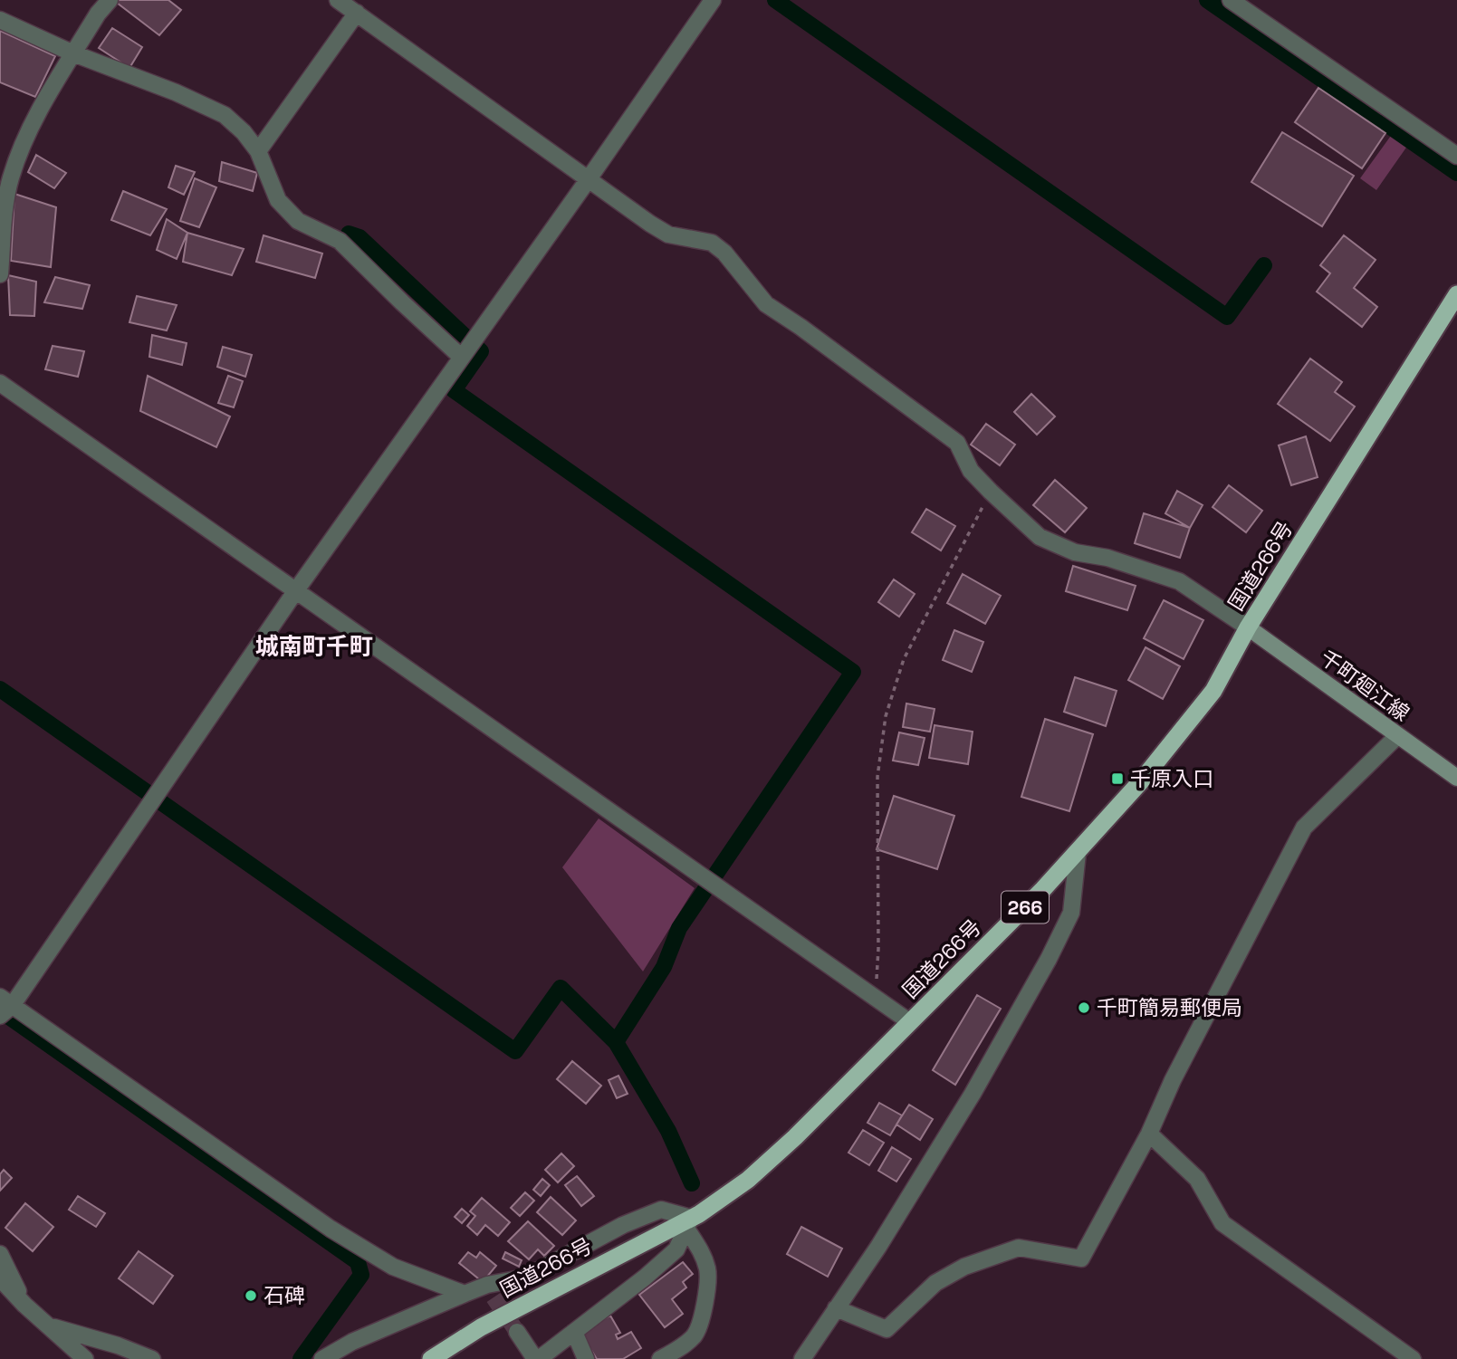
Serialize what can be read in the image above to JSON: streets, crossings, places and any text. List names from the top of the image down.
{
  "streets": {
    "highway": ["国道266号", "266"],
    "main road": ["千町廻江線"]
  },
  "crossings": [
    ["国道266号", "千町廻江線"]
  ],
  "districts": ["城南町千町"],
  "places": {
    "transit": ["千原入口"],
    "other": ["千町簡易郵便局", "石碑"]
  }
}
